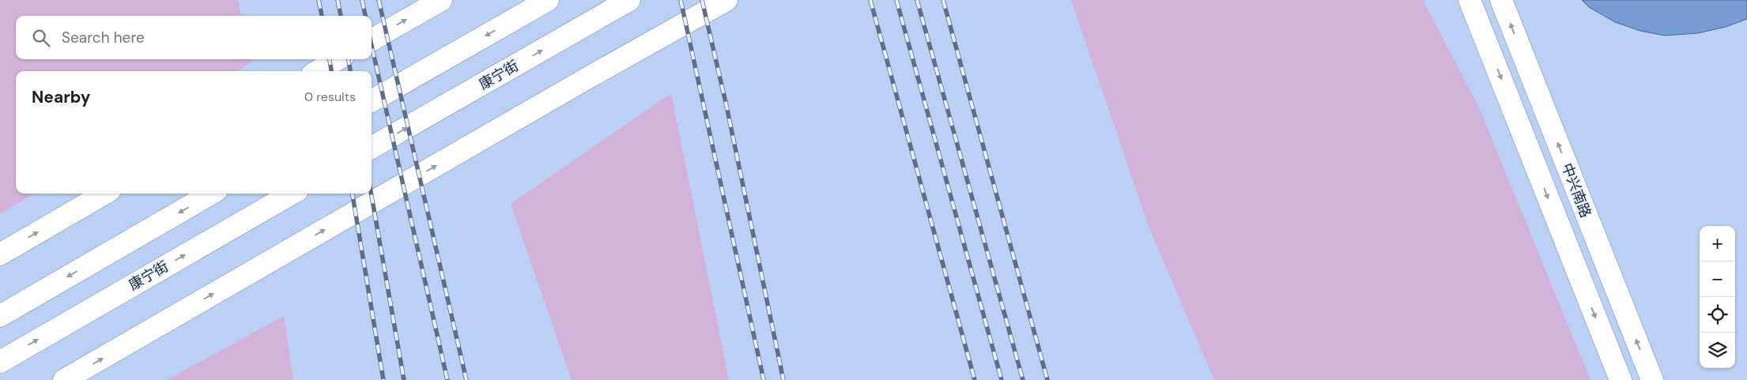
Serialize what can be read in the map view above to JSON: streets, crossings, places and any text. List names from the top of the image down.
{
  "streets": {
    "street": ["康宁街", "中兴南路"]
  },
  "page": {
    "search": "Search here",
    "heading": ["Nearby", "0 results"],
    "map_buttons": ["+", "−"]
  }
}
